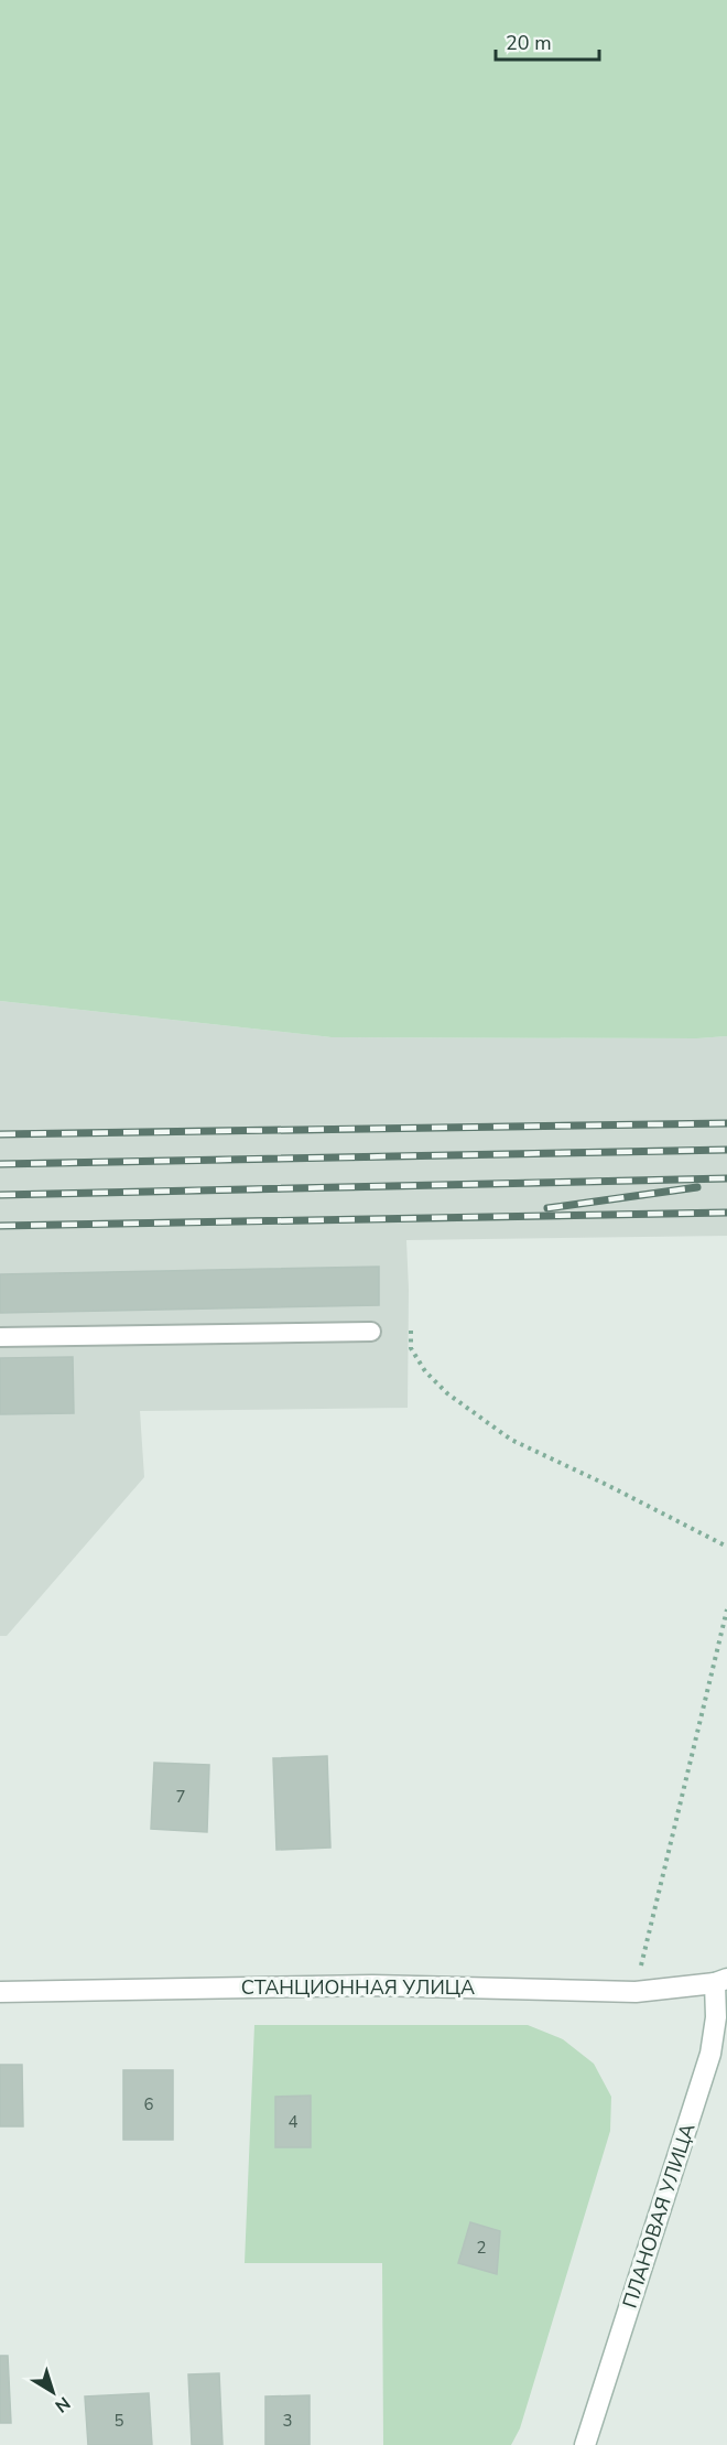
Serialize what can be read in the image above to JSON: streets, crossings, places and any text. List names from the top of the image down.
{
  "streets": {
    "street": ["СТАНЦИОННАЯ УЛИЦА", "ПЛАНОВАЯ УЛИЦА"]
  },
  "crossings": [
    ["СТАНЦИОННАЯ УЛИЦА", "ПЛАНОВАЯ УЛИЦА"]
  ],
  "house_numbers": [
    "7",
    "6",
    "4",
    "2",
    "5",
    "3"
  ],
  "scale_bar": "20 m",
  "north": "bottom right"
}
